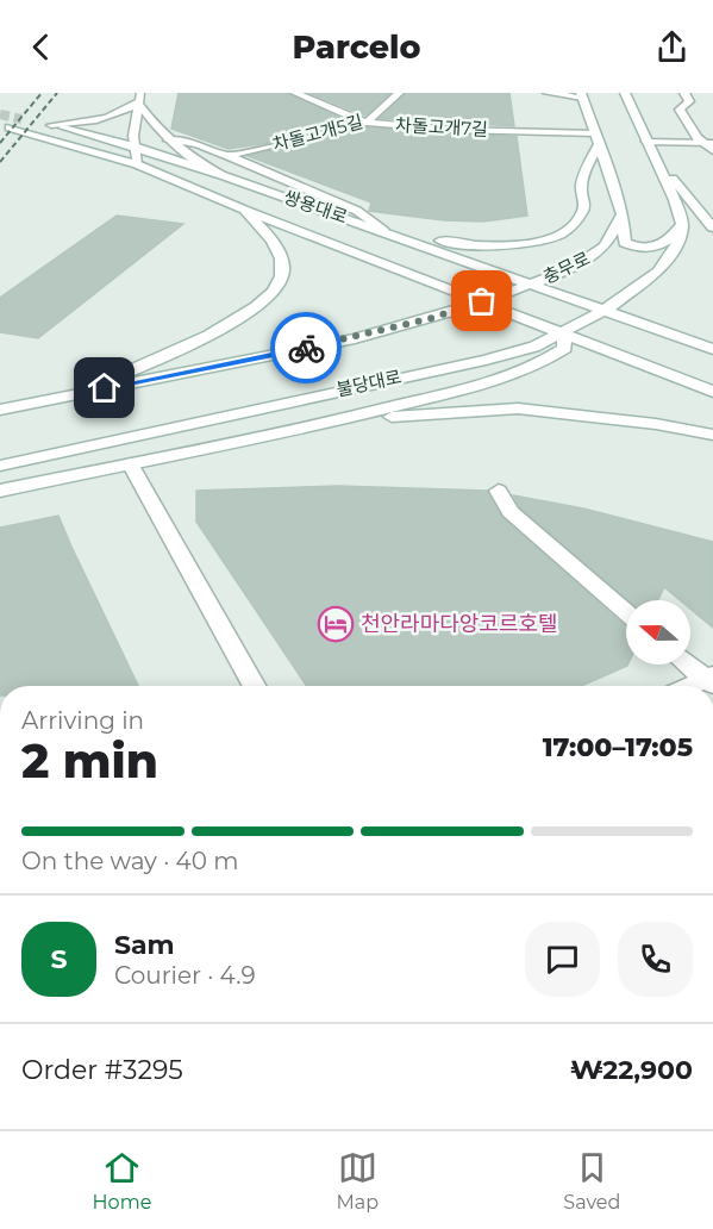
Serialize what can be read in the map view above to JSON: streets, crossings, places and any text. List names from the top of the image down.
{
  "streets": {
    "main road": [
      "차돌고개7길",
      "차돌고개5길",
      "쌍용대로",
      "충무로",
      "불당대로"
    ]
  },
  "crossings": [
    ["차돌고개7길", "차돌고개5길"],
    ["쌍용대로", "충무로"],
    ["쌍용대로", "불당대로"]
  ],
  "places": {
    "hotel": ["천안라마다앙코르호텔"]
  },
  "north": "left",
  "page": {
    "header": "Parcelo",
    "heading": ["2 min", "Arriving in", "17:00–17:05"],
    "panel": [
      "Sam",
      "Courier · 4.9",
      "Order #3295",
      "₩22,900"
    ],
    "bar": "On the way · 40 m",
    "round": "S",
    "tabs": ["Home", "Map", "Saved"]
  }
}
